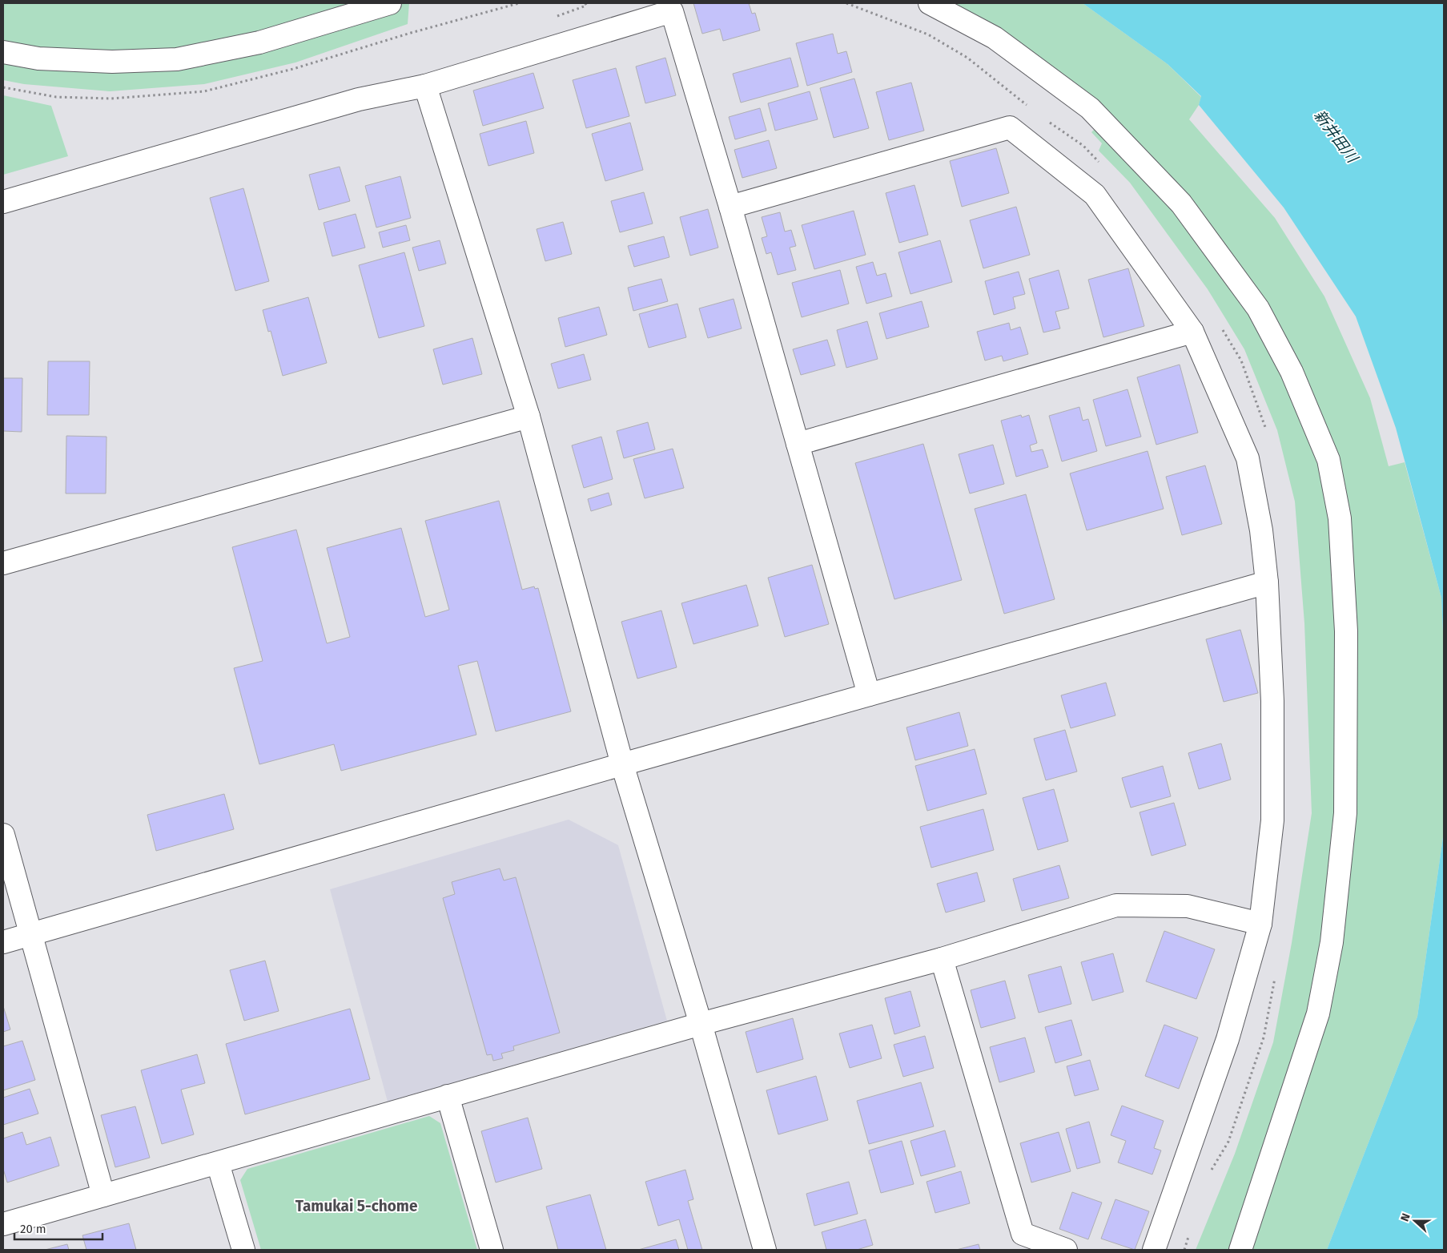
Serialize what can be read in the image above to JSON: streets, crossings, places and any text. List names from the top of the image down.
{
  "districts": ["Tamukai 5-chome"],
  "water": ["新井田川"],
  "scale_bar": "20 m",
  "north": "left"
}
